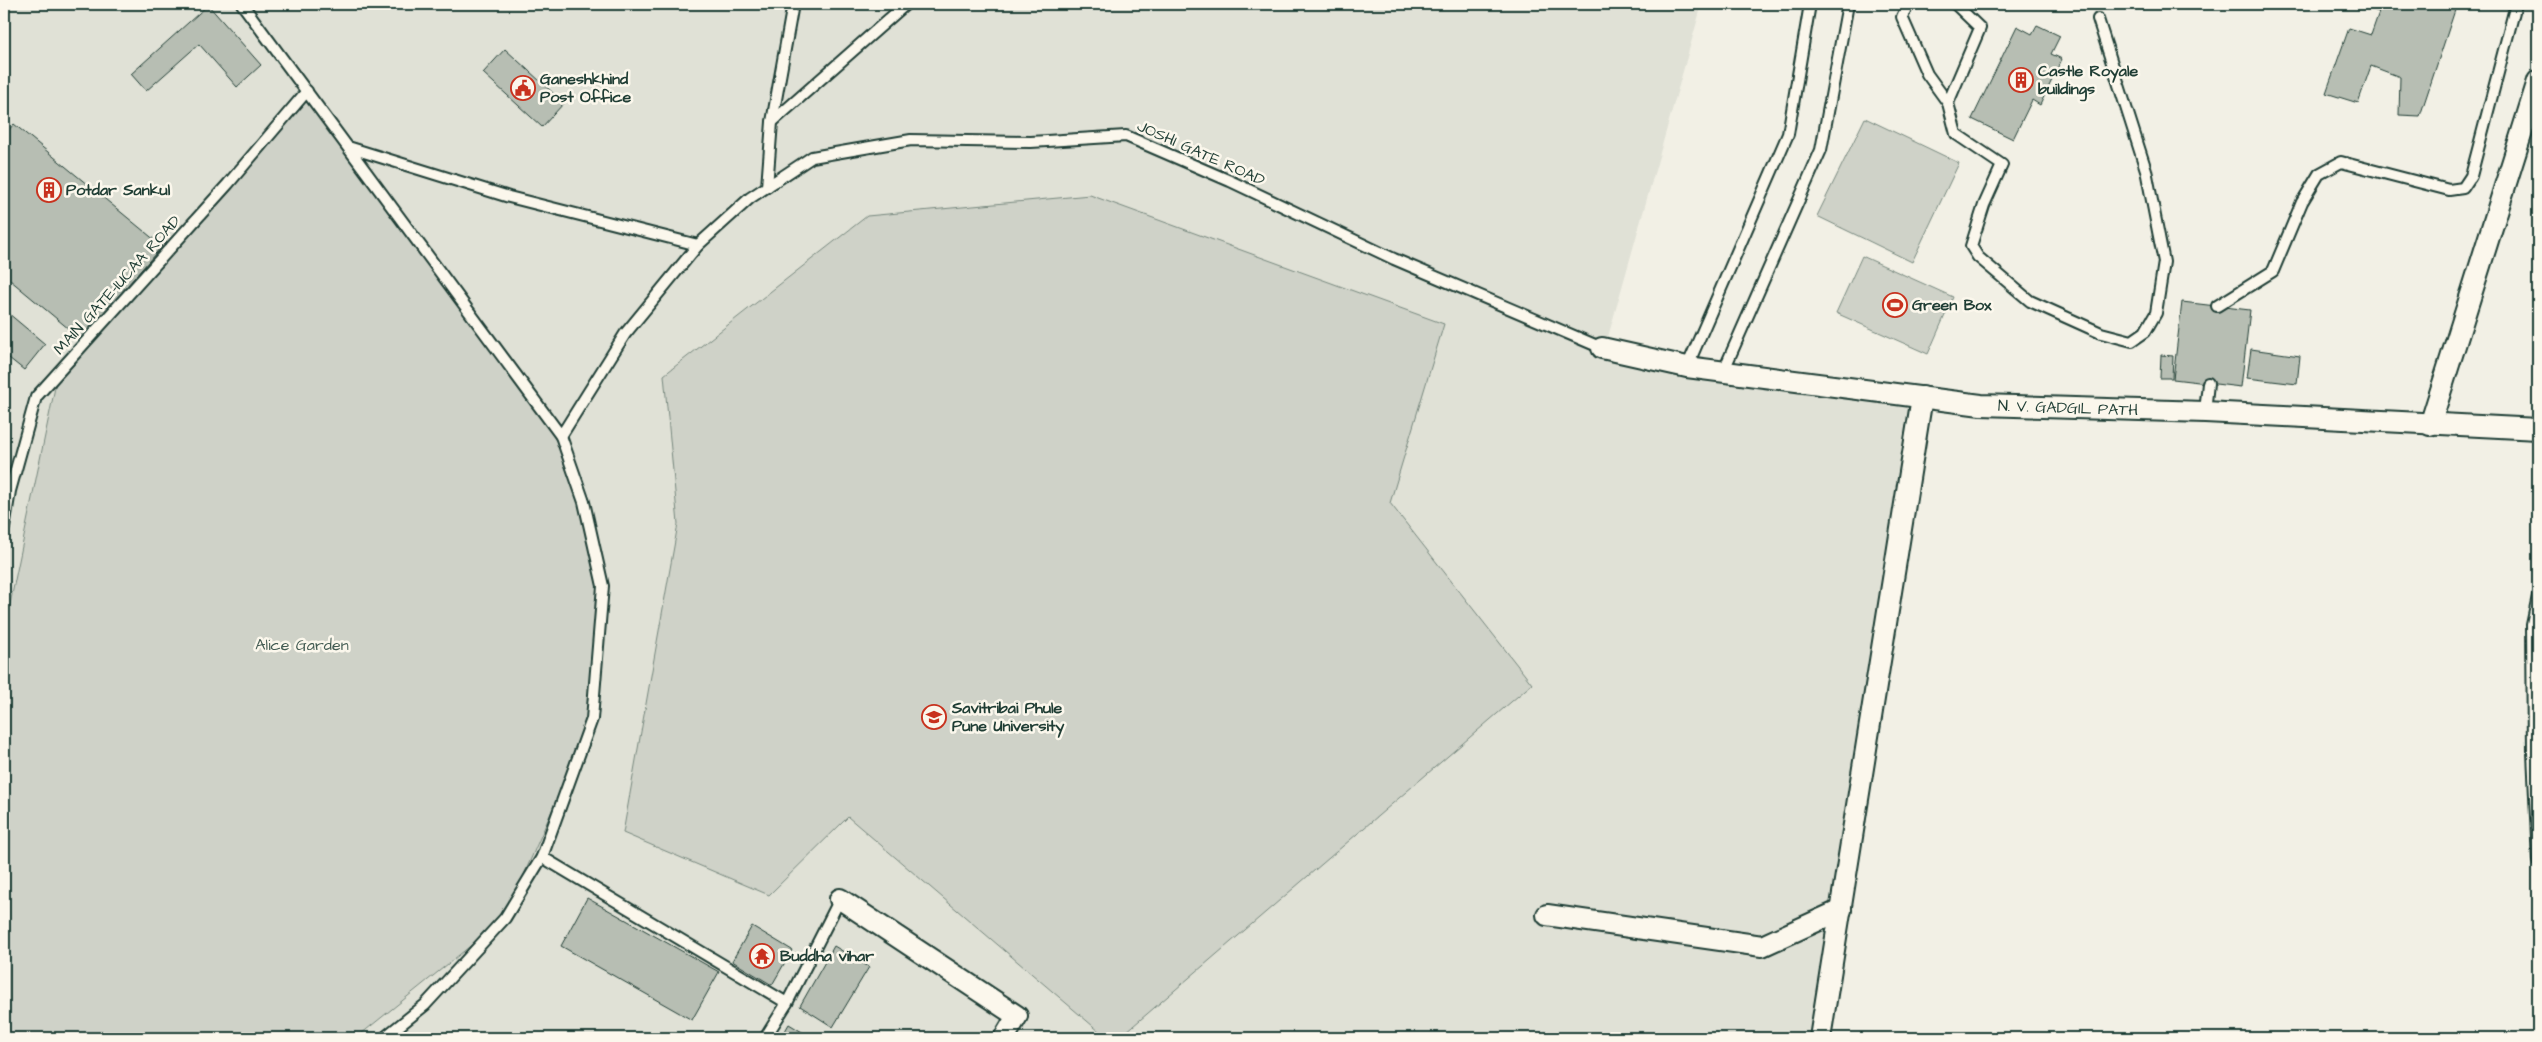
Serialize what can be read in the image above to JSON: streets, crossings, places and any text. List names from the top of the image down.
{
  "streets": {
    "street": ["N. V. GADGIL PATH"],
    "lane": ["JOSHI GATE ROAD", "MAIN GATE-IUCAA ROAD"]
  },
  "crossings": [
    ["JOSHI GATE ROAD", "N. V. GADGIL PATH"]
  ],
  "parks": ["Alice Garden"],
  "places": {
    "building": ["Castle Royale buildings", "Potdar Sankul"],
    "public building": ["Ganeshkhind Post Office"],
    "sports": ["Green Box"],
    "school or university": ["Savitribai Phule Pune University"],
    "temple": ["Buddha vihar"]
  }
}
